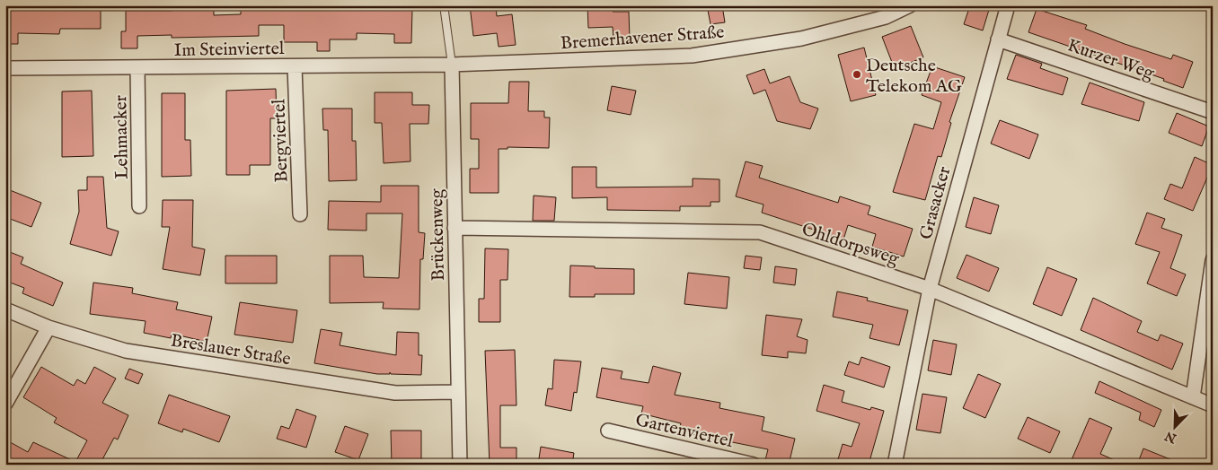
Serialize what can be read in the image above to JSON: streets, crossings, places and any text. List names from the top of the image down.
{
  "streets": {
    "street": [
      "Bremerhavener Straße",
      "Im Steinviertel",
      "Kurzer Weg",
      "Lehmacker",
      "Bergviertel",
      "Grasacker",
      "Brückenweg",
      "Ohldorpsweg",
      "Breslauer Straße",
      "Gartenviertel"
    ]
  },
  "crossings": [
    ["Bremerhavener Straße", "Im Steinviertel"],
    ["Bremerhavener Straße", "Brückenweg"],
    ["Im Steinviertel", "Lehmacker"],
    ["Im Steinviertel", "Bergviertel"],
    ["Im Steinviertel", "Brückenweg"],
    ["Kurzer Weg", "Grasacker"],
    ["Grasacker", "Ohldorpsweg"],
    ["Brückenweg", "Ohldorpsweg"],
    ["Brückenweg", "Breslauer Straße"]
  ],
  "places": ["Deutsche Telekom AG"],
  "north": "bottom left"
}
